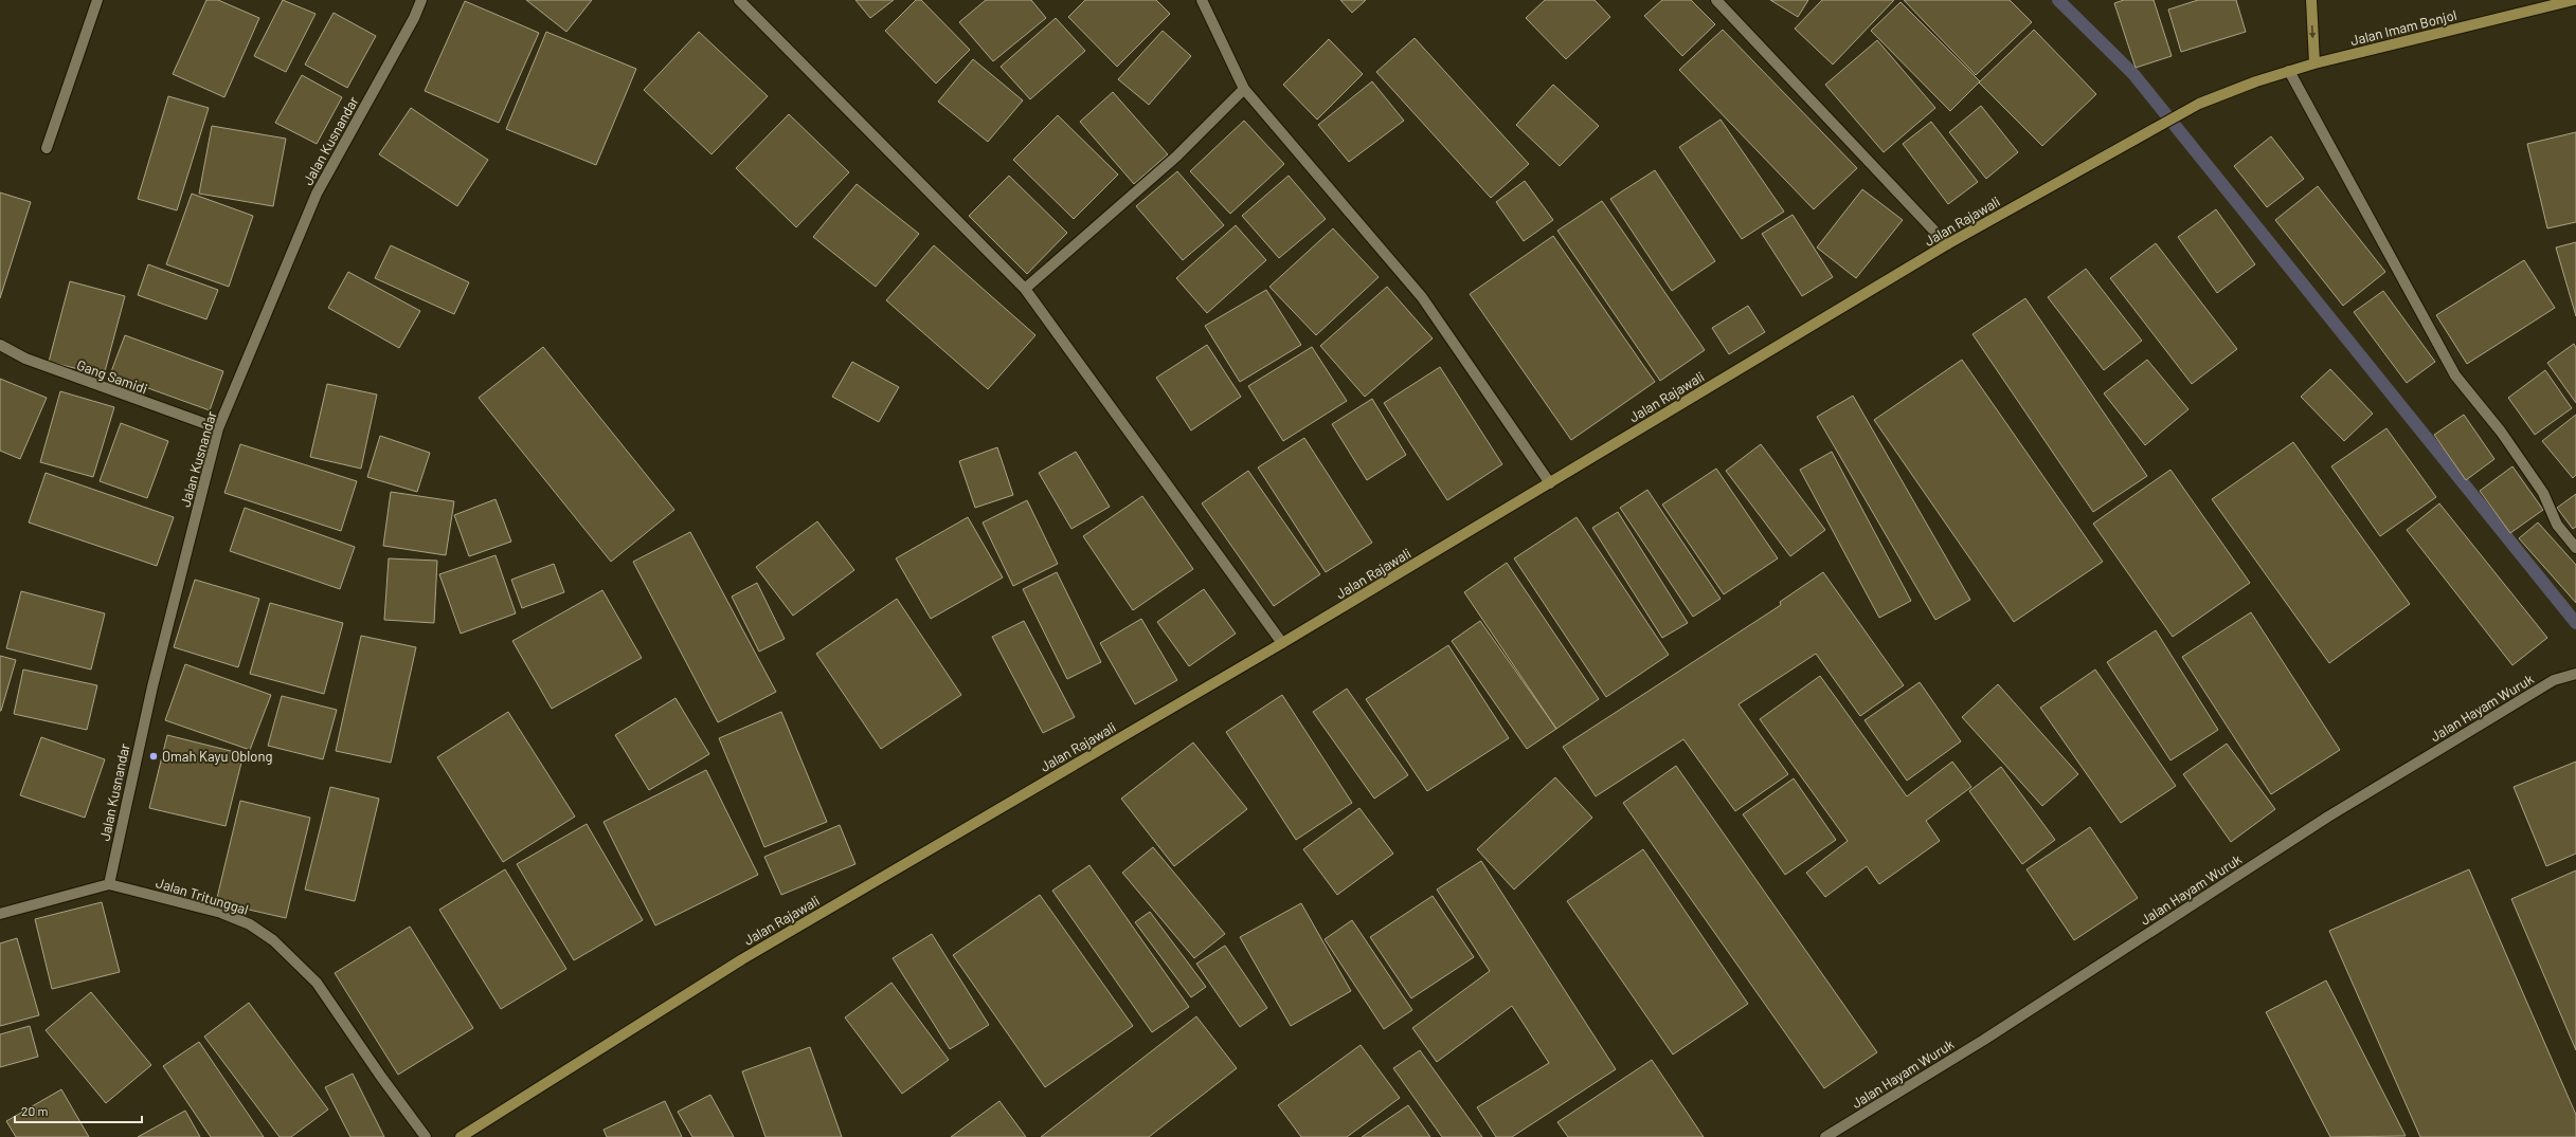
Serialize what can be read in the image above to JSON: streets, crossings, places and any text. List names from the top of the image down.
{
  "streets": {
    "main road": ["Jalan Imam Bonjol", "Jalan Rajawali"],
    "street": [
      "Jalan Kusnandar",
      "Gang Samidi",
      "Jalan Hayam Wuruk",
      "Jalan Tritunggal"
    ]
  },
  "crossings": [
    ["Jalan Imam Bonjol", "Jalan Rajawali"],
    ["Jalan Kusnandar", "Gang Samidi"],
    ["Jalan Kusnandar", "Jalan Tritunggal"]
  ],
  "places": ["Omah Kayu Oblong"],
  "scale_bar": "20 m"
}
